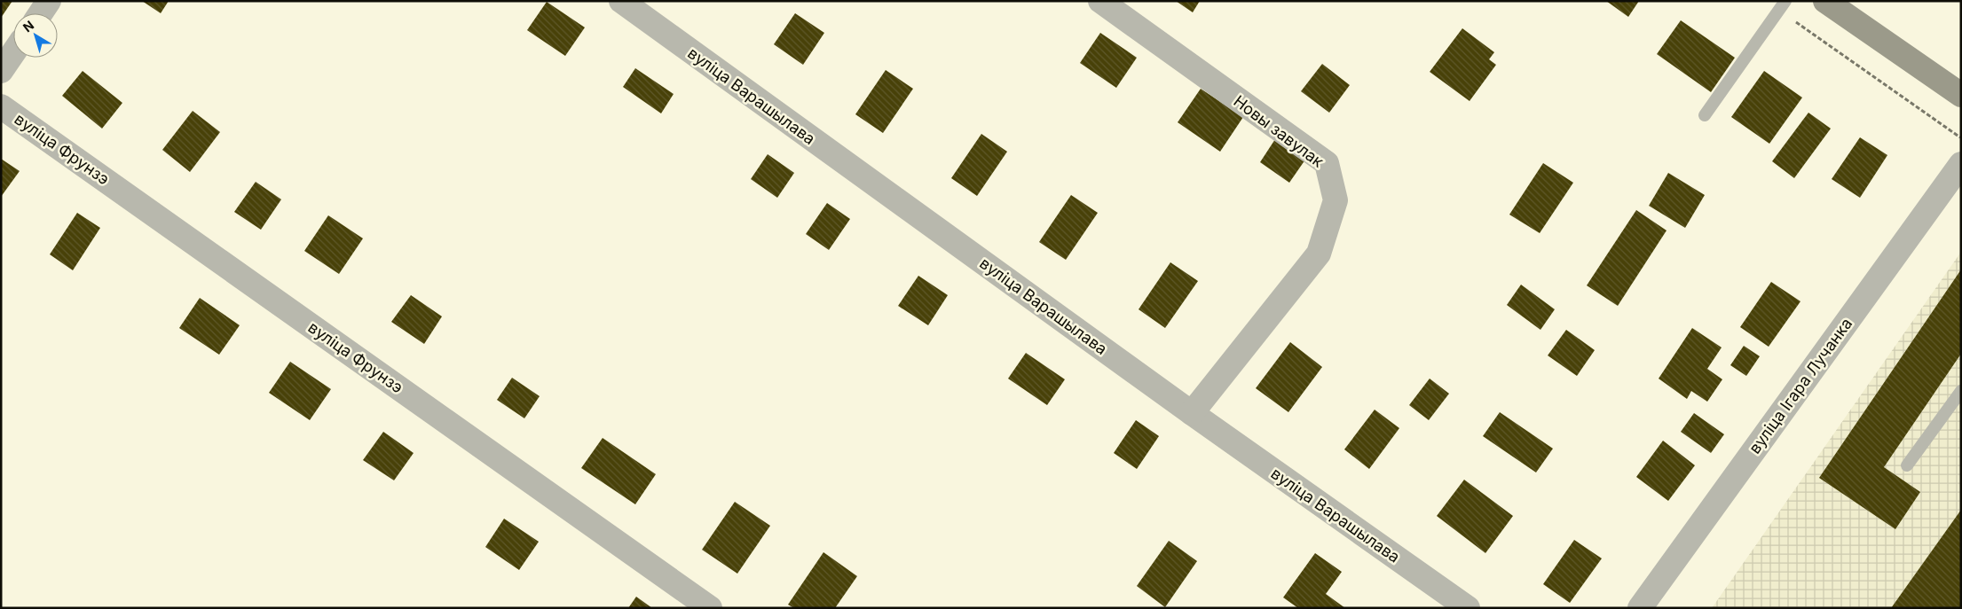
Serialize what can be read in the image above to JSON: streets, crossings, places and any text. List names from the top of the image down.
{
  "streets": {
    "street": [
      "вуліца Варашылава",
      "Новы завулак",
      "вуліца Фрунзэ",
      "вуліца Ігара Лучанка"
    ]
  },
  "crossings": [
    ["вуліца Варашылава", "Новы завулак"]
  ],
  "north": "top left"
}
